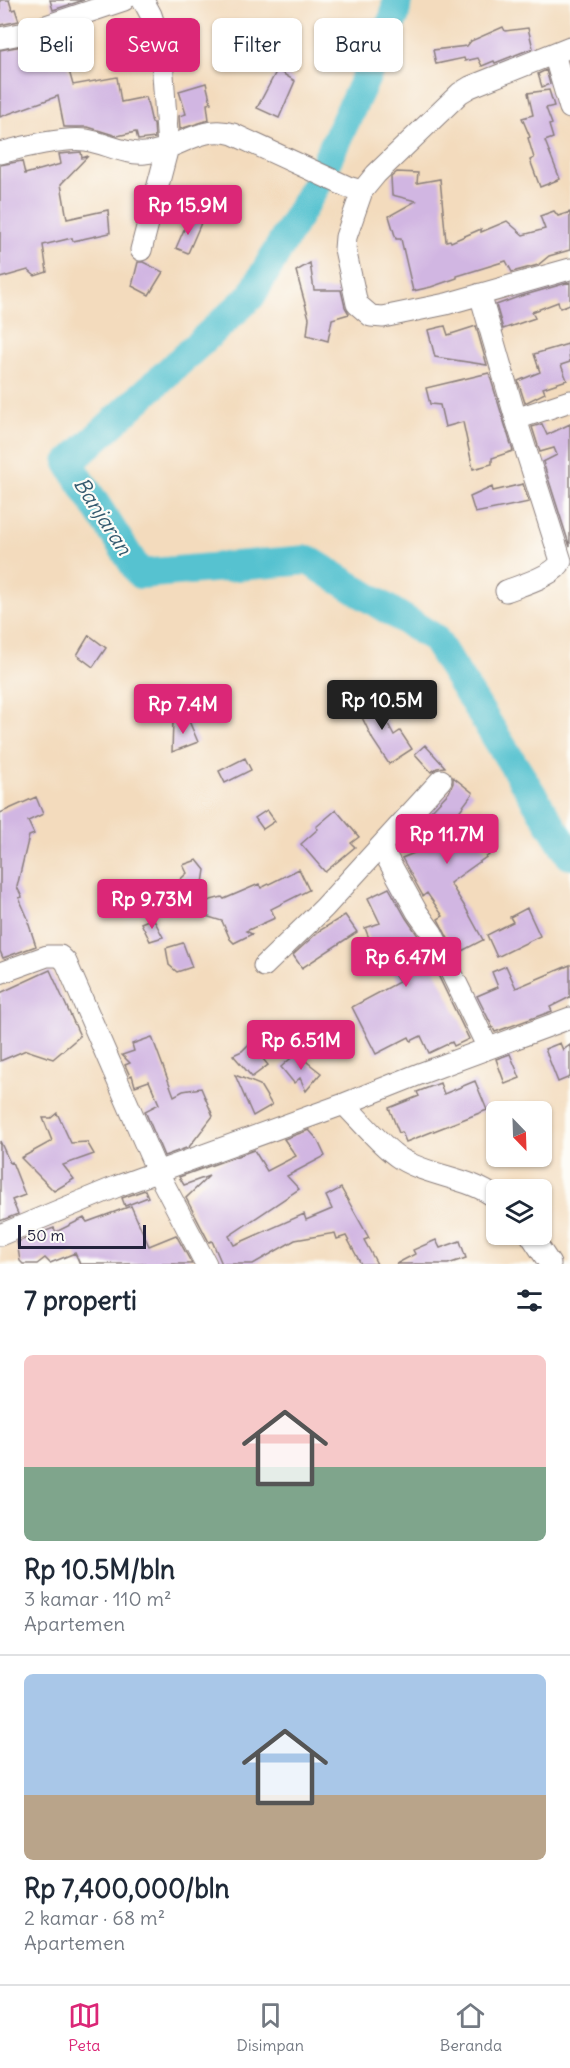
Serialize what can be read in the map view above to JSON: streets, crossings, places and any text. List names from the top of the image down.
{
  "water": ["Banjaran"],
  "scale_bar": "50 m",
  "north": "bottom right",
  "page": {
    "chip": [
      "Beli",
      "Sewa",
      "Filter",
      "Baru"
    ],
    "price": [
      "Rp 15.9M",
      "Rp 10.5M",
      "Rp 7.4M",
      "Rp 11.7M",
      "Rp 9.73M",
      "Rp 6.47M",
      "Rp 6.51M"
    ],
    "scale": "50 m",
    "heading": "7 properti",
    "list": [
      {
        "name": "Rp 10.5M/bln",
        "note": "3 kamar · 110 m² · Apartemen"
      },
      {
        "name": "Rp 7,400,000/bln",
        "note": "2 kamar · 68 m² · Apartemen"
      }
    ],
    "tabs": ["Peta", "Disimpan", "Beranda"]
  }
}
